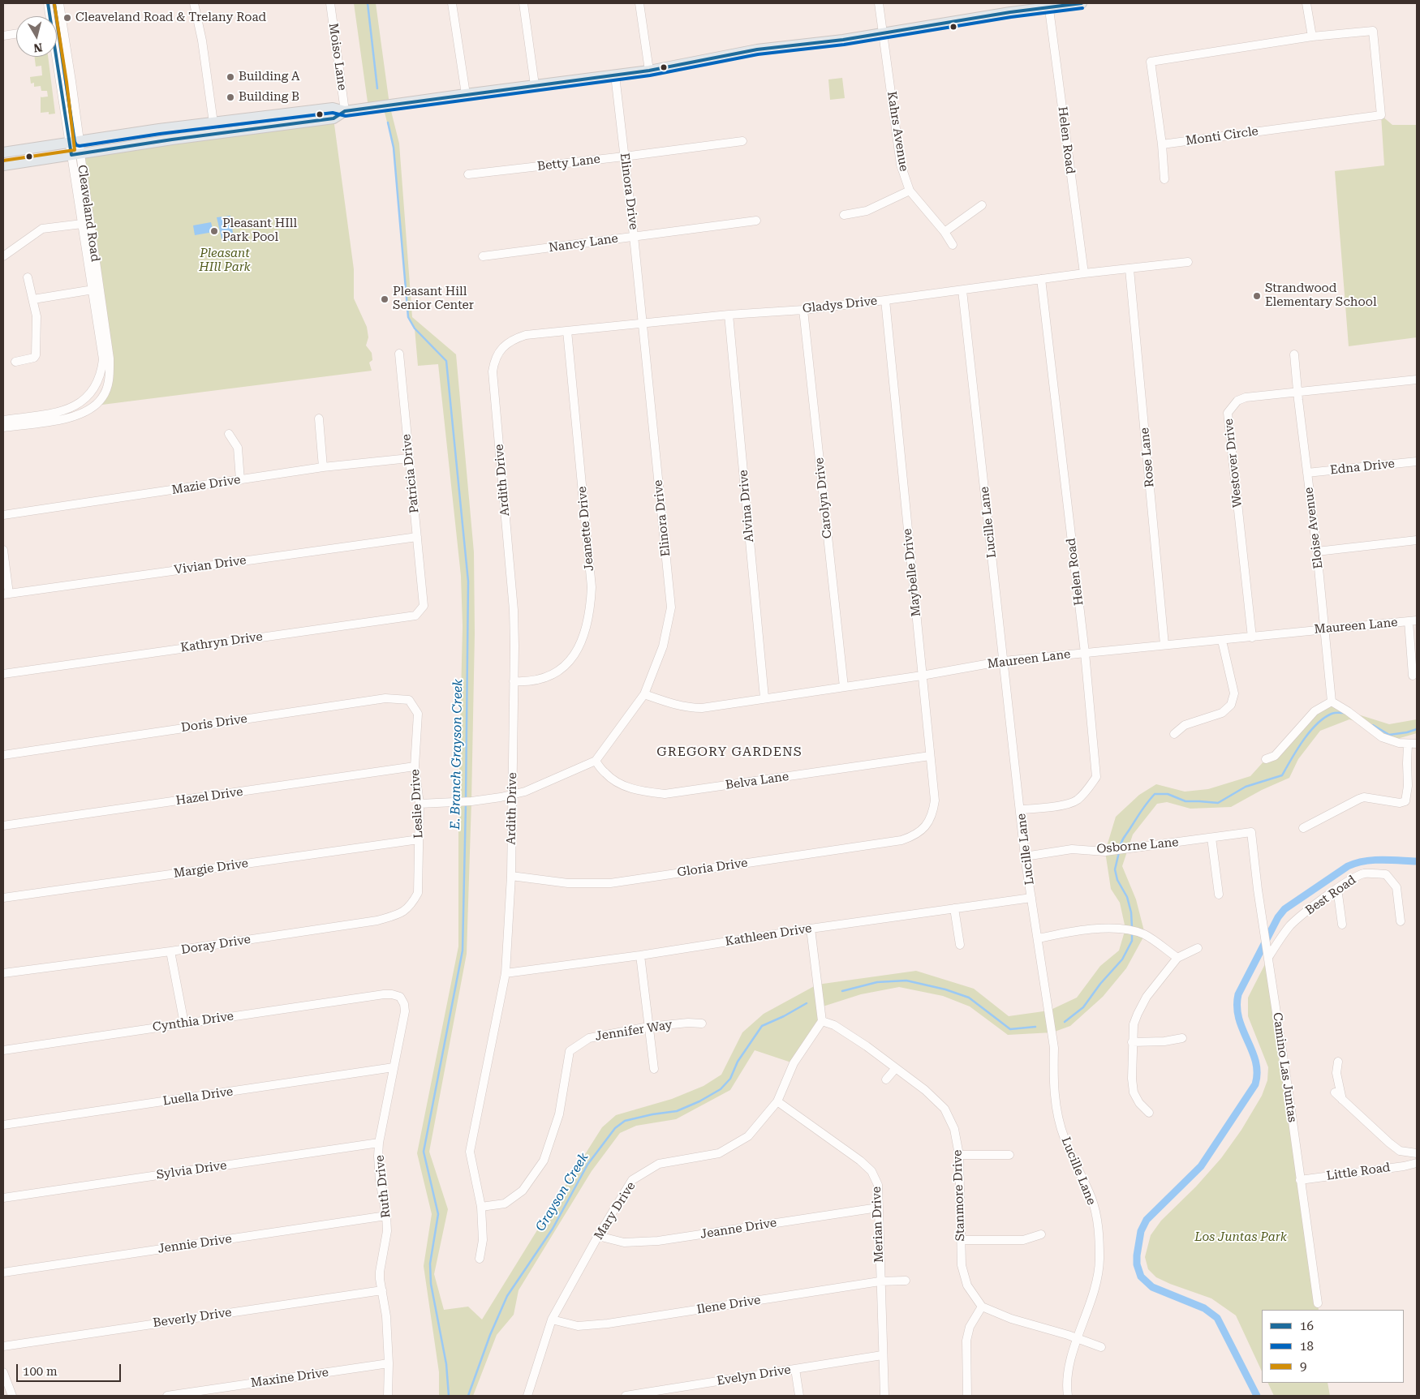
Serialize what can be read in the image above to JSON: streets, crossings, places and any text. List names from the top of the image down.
{
  "streets": {
    "street": [
      "Moiso Lane",
      "Kahrs Avenue",
      "Monti Circle",
      "Helen Road",
      "Betty Lane",
      "Elinora Drive",
      "Cleaveland Road",
      "Nancy Lane",
      "Gladys Drive",
      "Rose Lane",
      "Westover Drive",
      "Edna Drive",
      "Patricia Drive",
      "Ardith Drive",
      "Mazie Drive",
      "Carolyn Drive",
      "Alvina Drive",
      "Lucille Lane",
      "Eloise Avenue",
      "Jeanette Drive",
      "Vivian Drive",
      "Maybelle Drive",
      "Maureen Lane",
      "Kathryn Drive",
      "Doris Drive",
      "Belva Lane",
      "Hazel Drive",
      "Leslie Drive",
      "Osborne Lane",
      "Gloria Drive",
      "Margie Drive",
      "Best Road",
      "Kathleen Drive",
      "Doray Drive",
      "Cynthia Drive",
      "Jennifer Way",
      "Camino Las Juntas",
      "Luella Drive",
      "Sylvia Drive",
      "Little Road",
      "Ruth Drive",
      "Stanmore Drive",
      "Mary Drive",
      "Merian Drive",
      "Jeanne Drive",
      "Jennie Drive",
      "Ilene Drive",
      "Beverly Drive",
      "Evelyn Drive",
      "Maxine Drive"
    ]
  },
  "crossings": [
    ["Helen Road", "Gladys Drive"],
    ["Helen Road", "Lucille Lane"],
    ["Helen Road", "Maureen Lane"],
    ["Betty Lane", "Elinora Drive"],
    ["Elinora Drive", "Nancy Lane"],
    ["Elinora Drive", "Gladys Drive"],
    ["Elinora Drive", "Maureen Lane"],
    ["Elinora Drive", "Belva Lane"],
    ["Gladys Drive", "Rose Lane"],
    ["Gladys Drive", "Ardith Drive"],
    ["Gladys Drive", "Carolyn Drive"],
    ["Gladys Drive", "Alvina Drive"],
    ["Gladys Drive", "Lucille Lane"],
    ["Gladys Drive", "Jeanette Drive"],
    ["Gladys Drive", "Maybelle Drive"],
    ["Rose Lane", "Maureen Lane"],
    ["Westover Drive", "Eloise Avenue"],
    ["Westover Drive", "Maureen Lane"],
    ["Edna Drive", "Eloise Avenue"],
    ["Patricia Drive", "Mazie Drive"],
    ["Patricia Drive", "Vivian Drive"],
    ["Patricia Drive", "Kathryn Drive"],
    ["Ardith Drive", "Jeanette Drive"],
    ["Ardith Drive", "Gloria Drive"],
    ["Ardith Drive", "Kathleen Drive"],
    ["Ardith Drive", "Jennifer Way"],
    ["Carolyn Drive", "Maureen Lane"],
    ["Alvina Drive", "Maureen Lane"],
    ["Lucille Lane", "Maureen Lane"],
    ["Lucille Lane", "Osborne Lane"],
    ["Lucille Lane", "Kathleen Drive"],
    ["Eloise Avenue", "Maureen Lane"],
    ["Maybelle Drive", "Maureen Lane"],
    ["Maybelle Drive", "Belva Lane"],
    ["Maybelle Drive", "Gloria Drive"],
    ["Doris Drive", "Leslie Drive"],
    ["Hazel Drive", "Leslie Drive"],
    ["Leslie Drive", "Margie Drive"],
    ["Leslie Drive", "Doray Drive"],
    ["Osborne Lane", "Camino Las Juntas"],
    ["Best Road", "Camino Las Juntas"],
    ["Cynthia Drive", "Ruth Drive"],
    ["Camino Las Juntas", "Little Road"],
    ["Luella Drive", "Ruth Drive"],
    ["Sylvia Drive", "Ruth Drive"],
    ["Ruth Drive", "Jennie Drive"],
    ["Ruth Drive", "Beverly Drive"],
    ["Ruth Drive", "Maxine Drive"],
    ["Stanmore Drive", "Mary Drive"],
    ["Mary Drive", "Merian Drive"],
    ["Mary Drive", "Jeanne Drive"],
    ["Mary Drive", "Ilene Drive"],
    ["Merian Drive", "Jeanne Drive"],
    ["Merian Drive", "Ilene Drive"],
    ["Merian Drive", "Evelyn Drive"]
  ],
  "districts": ["GREGORY GARDENS"],
  "water": ["E. Branch Grayson Creek", "Grayson Creek"],
  "parks": ["Pleasant HIll Park", "Los Juntas Park"],
  "places": [
    "Cleaveland Road & Trelany Road",
    "Building A",
    "Building B",
    "Pleasant HIll Park Pool",
    "Strandwood Elementary School",
    "Pleasant Hill Senior Center"
  ],
  "lines": ["transit line 16", "transit line 18", "transit line 9"],
  "legend": ["16", "18", "9"],
  "scale_bar": "100 m",
  "north": "bottom"
}
